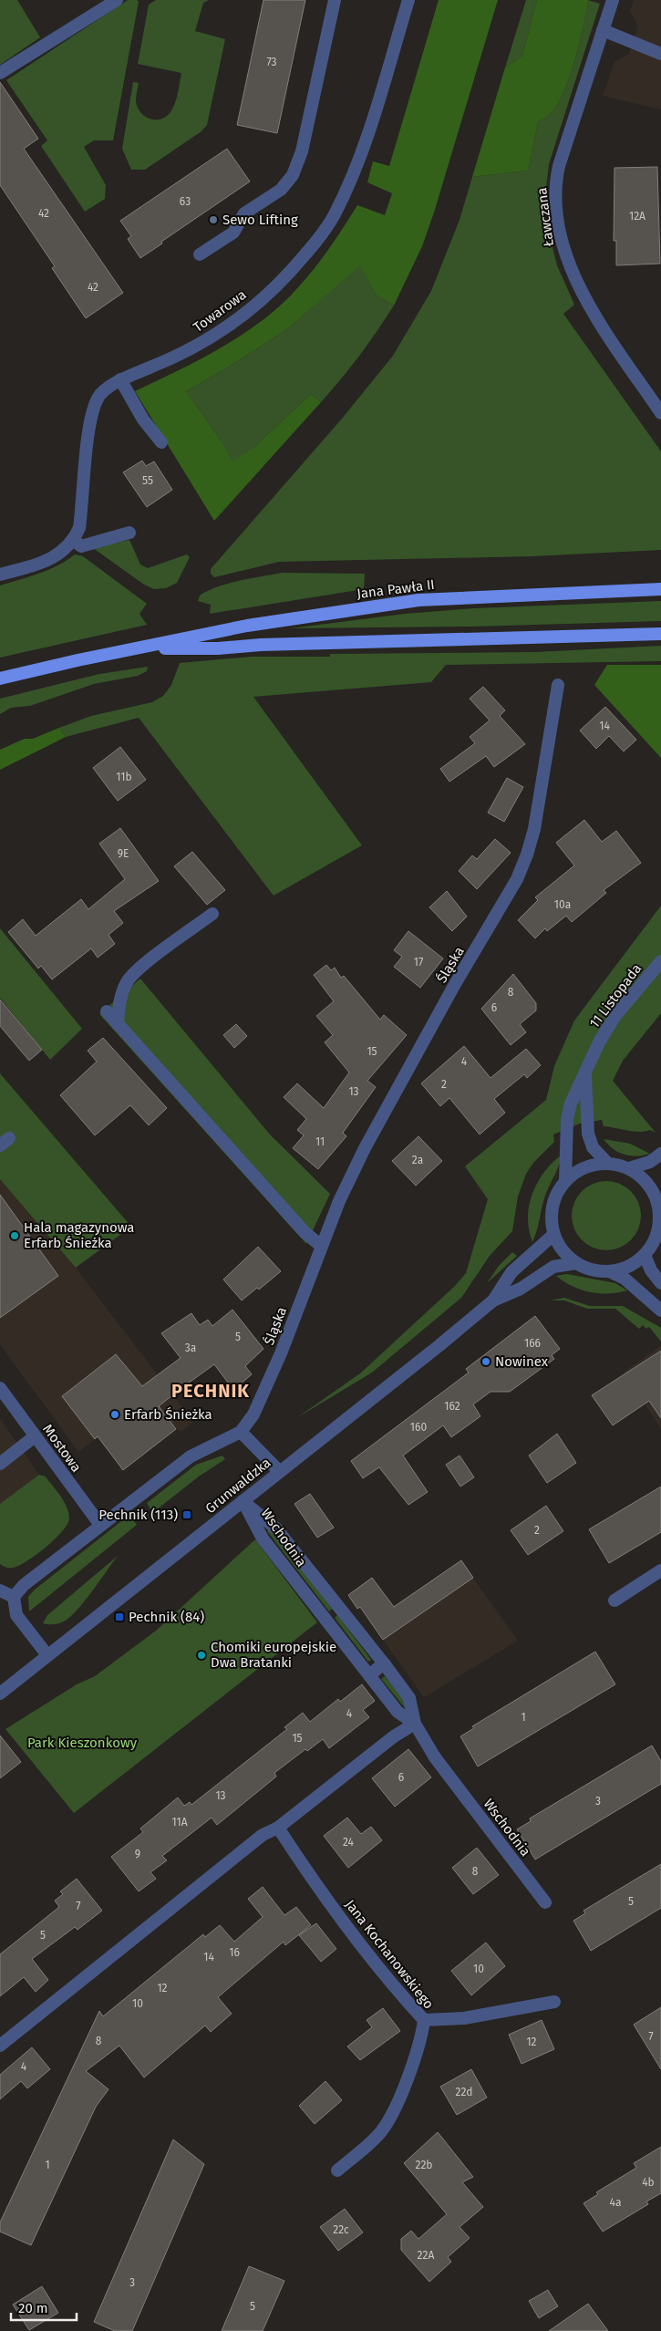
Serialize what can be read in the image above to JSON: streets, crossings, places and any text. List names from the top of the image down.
{
  "streets": {
    "main road": ["Jana Pawła II"],
    "street": [
      "Ławczana",
      "Towarowa",
      "Śląska",
      "11 Listopada",
      "Mostowa",
      "Grunwaldzka",
      "Wschodnia",
      "Jana Kochanowskiego"
    ]
  },
  "crossings": [
    ["11 Listopada", "Grunwaldzka"],
    ["Grunwaldzka", "Wschodnia"]
  ],
  "districts": ["PECHNIK"],
  "parks": ["Park Kieszonkowy"],
  "places": {
    "other": [
      "Sewo Lifting",
      "Hala magazynowa Erfarb Śnieżka",
      "Nowinex",
      "Erfarb Śnieżka",
      "Chomiki europejskie Dwa Bratanki"
    ],
    "transit": ["Pechnik (113)", "Pechnik (84)"]
  },
  "house_numbers": [
    "73",
    "63",
    "42",
    "12A",
    "42",
    "55",
    "14",
    "11b",
    "9E",
    "10a",
    "17",
    "8",
    "6",
    "15",
    "4",
    "2",
    "13",
    "11",
    "2a",
    "5",
    "166",
    "3a",
    "162",
    "160",
    "2",
    "4",
    "1",
    "15",
    "6",
    "13",
    "3",
    "11A",
    "24",
    "9",
    "8",
    "5",
    "7",
    "5",
    "16",
    "14",
    "10",
    "12",
    "10",
    "7",
    "8",
    "12",
    "4",
    "22d",
    "1",
    "22b",
    "4b",
    "4a",
    "22c",
    "22A",
    "3",
    "5"
  ],
  "scale_bar": "20 m"
}
